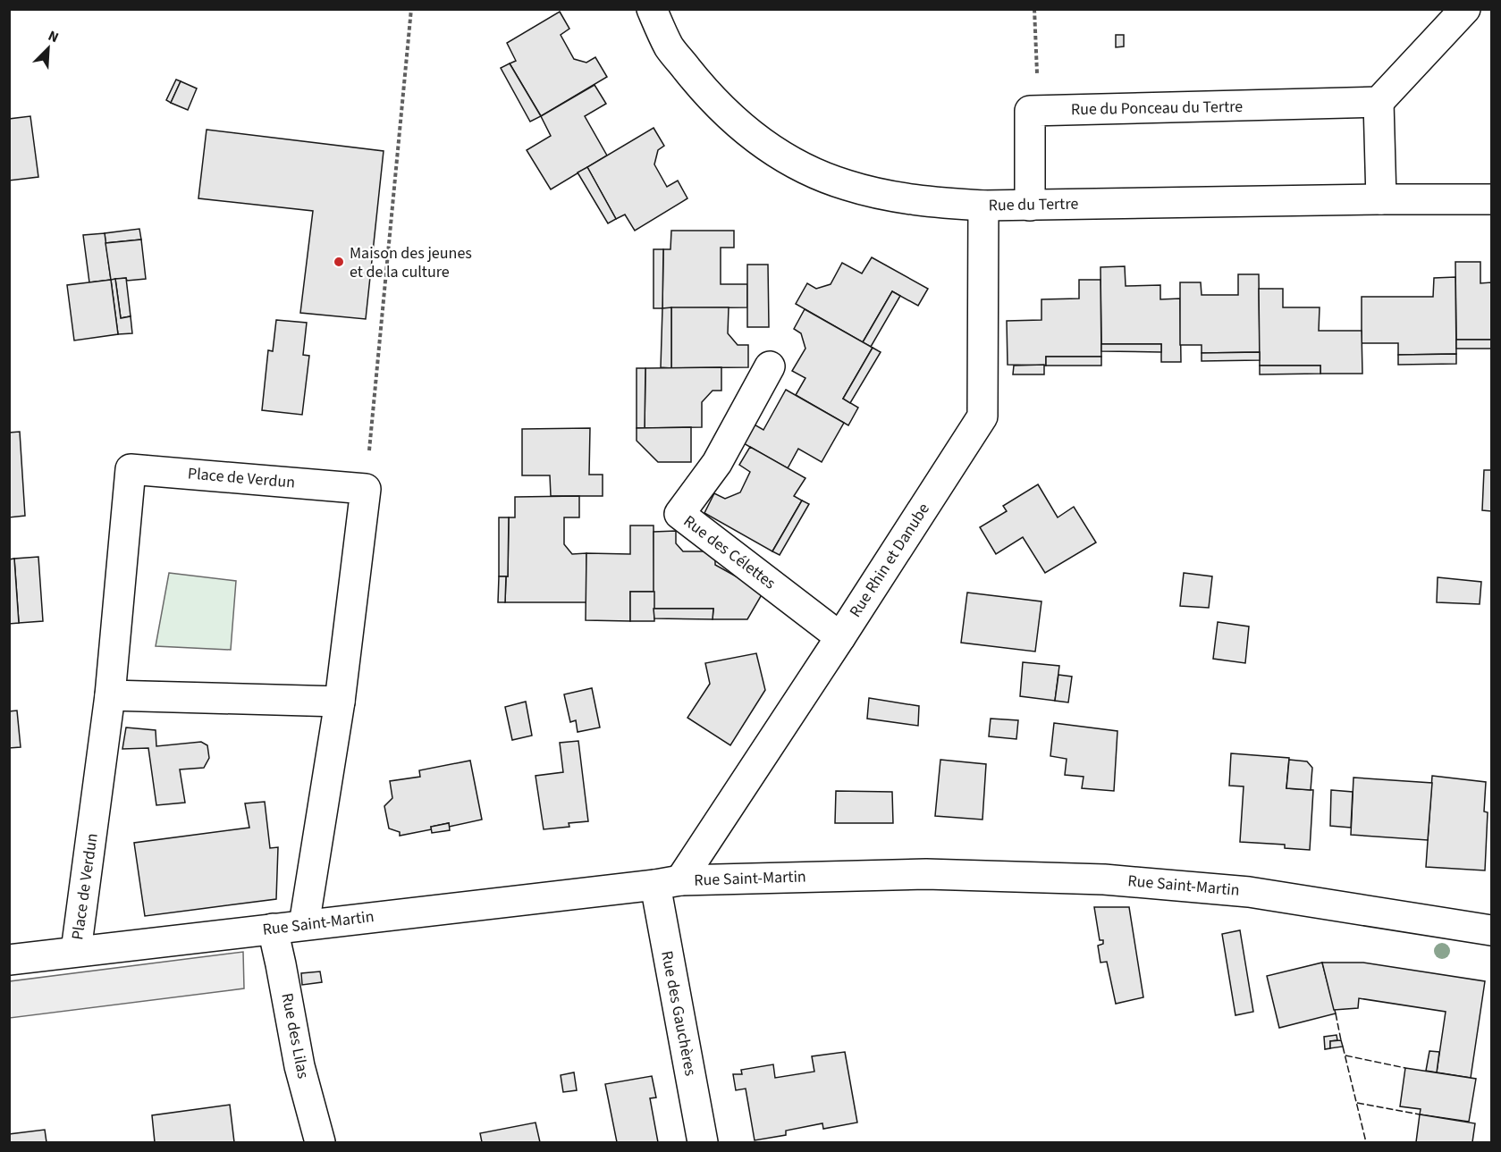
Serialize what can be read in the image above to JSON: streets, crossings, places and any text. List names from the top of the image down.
{
  "streets": {
    "street": [
      "Rue du Ponceau du Tertre",
      "Rue du Tertre",
      "Place de Verdun",
      "Rue des Célettes",
      "Rue Rhin et Danube",
      "Rue Saint-Martin",
      "Rue des Gauchères",
      "Rue des Lilas"
    ]
  },
  "crossings": [
    ["Rue du Tertre", "Rue Rhin et Danube"],
    ["Place de Verdun", "Rue Saint-Martin"],
    ["Rue des Célettes", "Rue Rhin et Danube"],
    ["Rue Rhin et Danube", "Rue Saint-Martin"],
    ["Rue Rhin et Danube", "Rue des Gauchères"],
    ["Rue Saint-Martin", "Rue des Gauchères"],
    ["Rue Saint-Martin", "Rue des Lilas"]
  ],
  "places": ["Maison des jeunes et de la culture"],
  "north": "top right"
}
